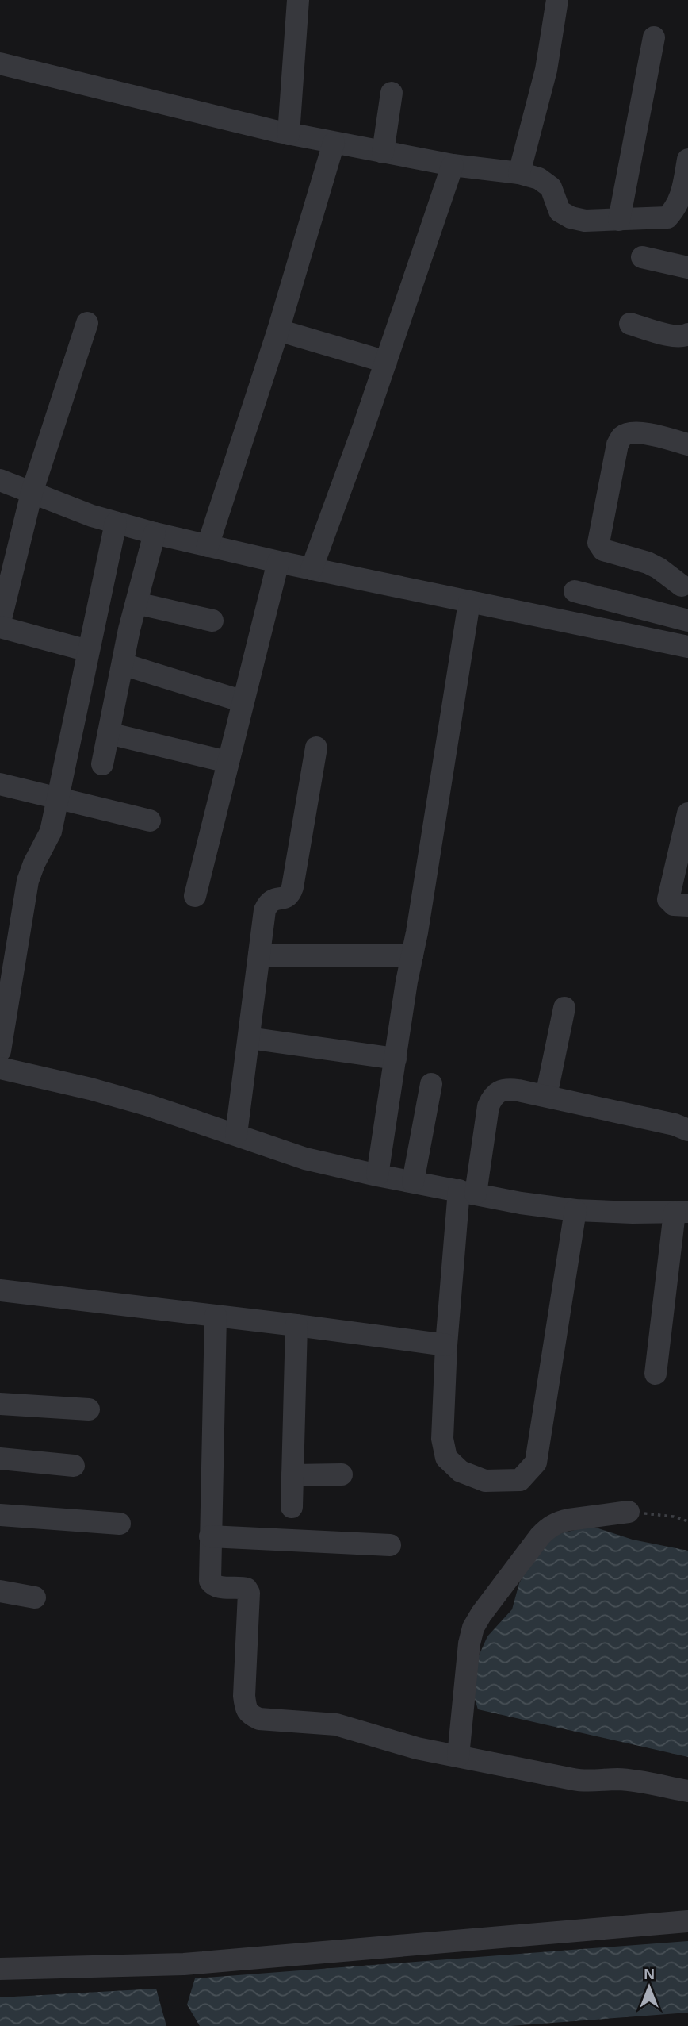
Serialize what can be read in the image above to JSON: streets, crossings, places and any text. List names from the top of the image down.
{
  "north": "top"
}
